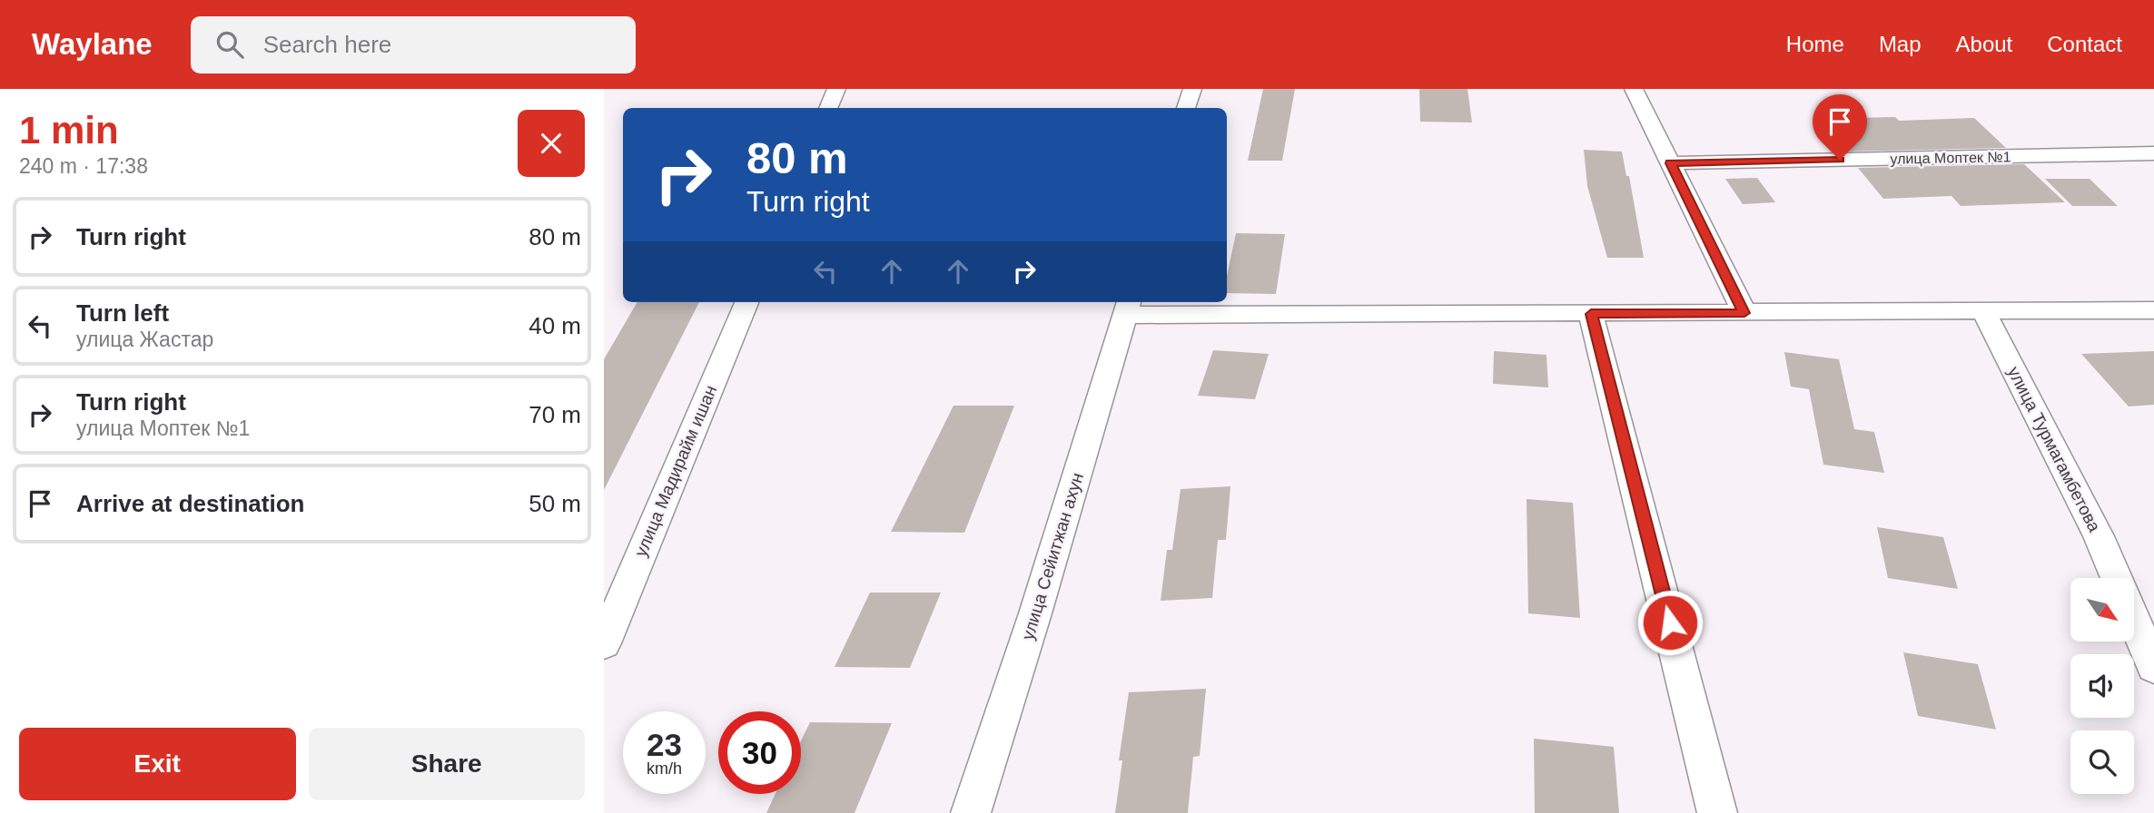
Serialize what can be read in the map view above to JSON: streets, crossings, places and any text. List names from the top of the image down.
{
  "streets": {
    "street": [
      "улица Моптек №1",
      "улица Турмагамбетова",
      "улица Мадирайм ишан",
      "улица Сейитжан ахун"
    ]
  },
  "north": "bottom right",
  "page": {
    "header": "Waylane",
    "search": "Search here",
    "nav": [
      "Home",
      "Map",
      "About",
      "Contact"
    ],
    "heading": ["1 min", "240 m · 17:38"],
    "turn": ["80 m", "Turn right"],
    "list": [
      {
        "name": "Turn right",
        "value": "80 m"
      },
      {
        "name": "Turn left",
        "note": "улица Жастар",
        "value": "40 m"
      },
      {
        "name": "Turn right",
        "note": "улица Моптек №1",
        "value": "70 m"
      },
      {
        "name": "Arrive at destination",
        "value": "50 m"
      }
    ],
    "speed": "23 km/h",
    "limit": "30",
    "buttons": ["Exit", "Share"]
  }
}
